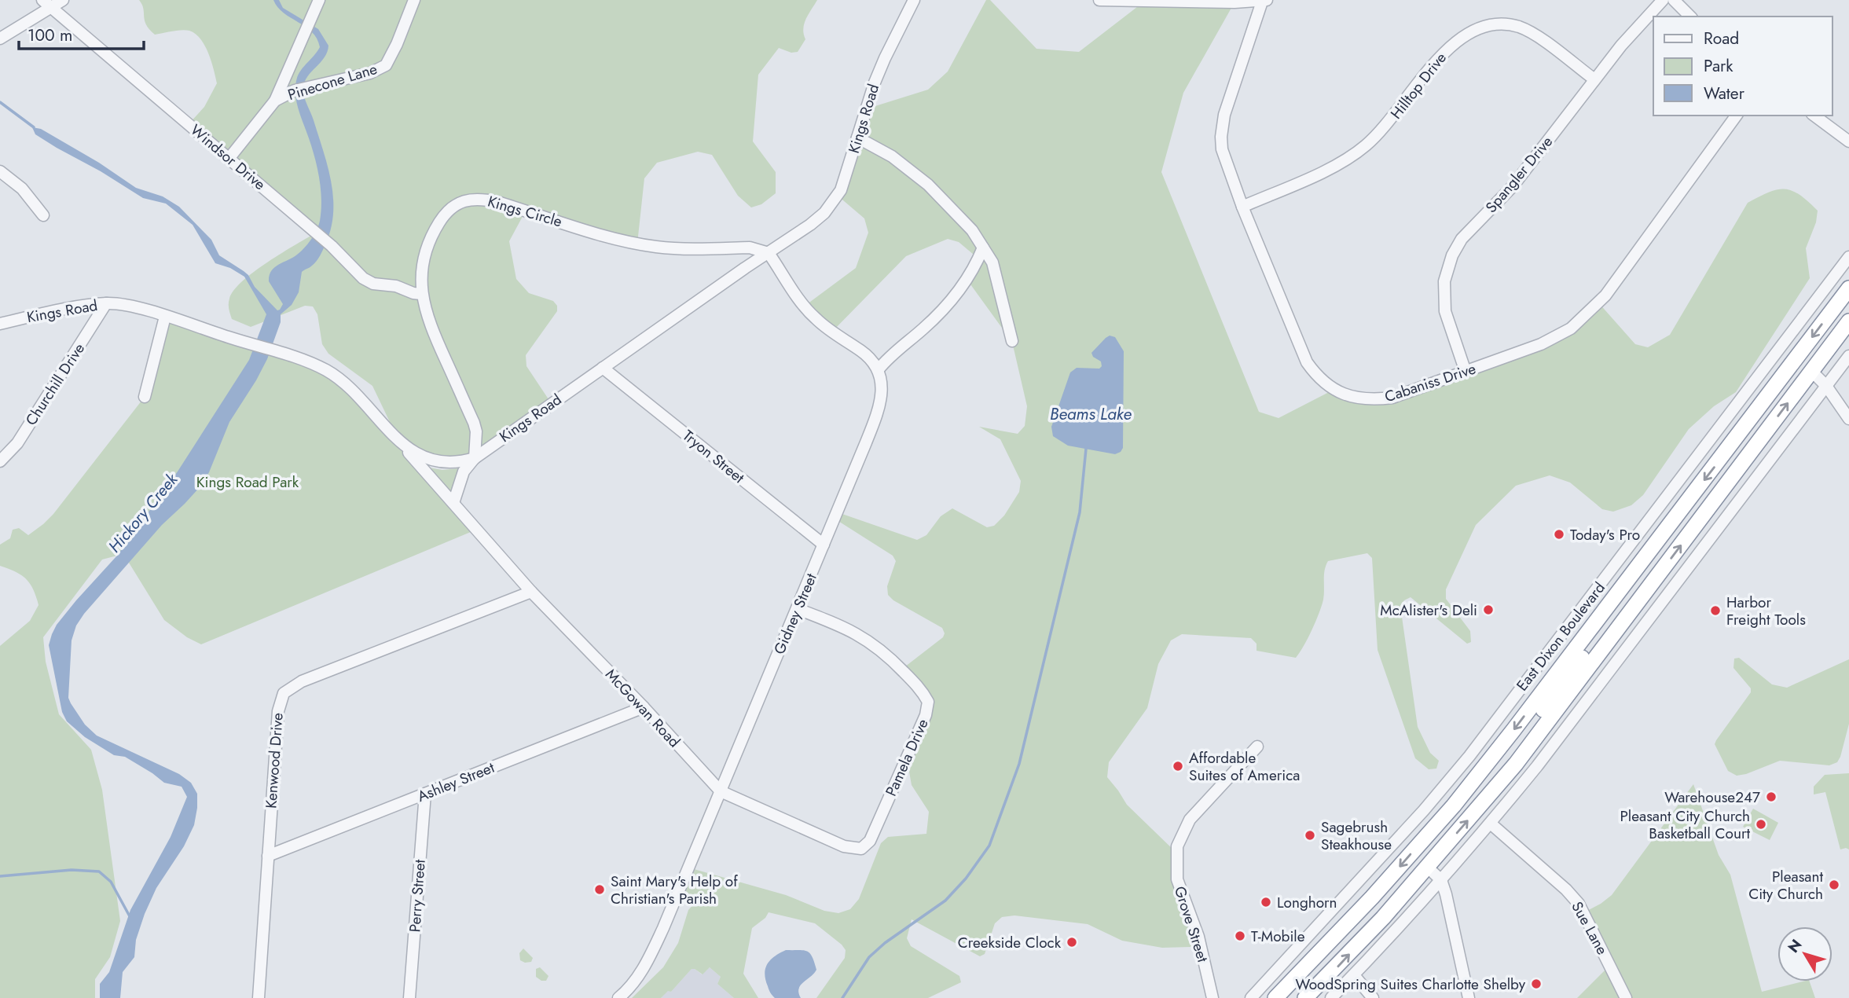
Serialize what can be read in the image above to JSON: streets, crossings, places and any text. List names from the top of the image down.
{
  "streets": {
    "highway": ["East Dixon Boulevard"],
    "street": [
      "Pinecone Lane",
      "Hilltop Drive",
      "Kings Road",
      "Windsor Drive",
      "Spangler Drive",
      "Kings Circle",
      "Cabaniss Drive",
      "Churchill Drive",
      "Tryon Street",
      "Gidney Street",
      "McGowan Road",
      "Pamela Drive",
      "Kenwood Drive",
      "Ashley Street",
      "Perry Street",
      "Grove Street",
      "Sue Lane"
    ]
  },
  "crossings": [
    ["Pinecone Lane", "Windsor Drive"],
    ["Hilltop Drive", "Spangler Drive"],
    ["Hilltop Drive", "Cabaniss Drive"],
    ["Kings Road", "Kings Circle"],
    ["Kings Road", "Churchill Drive"],
    ["Kings Road", "Tryon Street"],
    ["Kings Road", "McGowan Road"],
    ["Windsor Drive", "Kings Circle"],
    ["Spangler Drive", "Cabaniss Drive"],
    ["Tryon Street", "Gidney Street"],
    ["Gidney Street", "McGowan Road"],
    ["Gidney Street", "Pamela Drive"],
    ["McGowan Road", "Pamela Drive"],
    ["McGowan Road", "Kenwood Drive"],
    ["McGowan Road", "Ashley Street"],
    ["Kenwood Drive", "Ashley Street"],
    ["Ashley Street", "Perry Street"]
  ],
  "water": ["Beams Lake", "Hickory Creek"],
  "parks": ["Kings Road Park"],
  "places": [
    "Today's Pro",
    "McAlister's Deli",
    "Harbor Freight Tools",
    "Affordable Suites of America",
    "Warehouse247",
    "Pleasant City Church Basketball Court",
    "Sagebrush Steakhouse",
    "Pleasant City Church",
    "Saint Mary's Help of Christian's Parish",
    "Longhorn",
    "T-Mobile",
    "Creekside Clock",
    "WoodSpring Suites Charlotte Shelby"
  ],
  "legend": ["Road", "Park", "Water"],
  "scale_bar": "100 m",
  "north": "top left"
}
